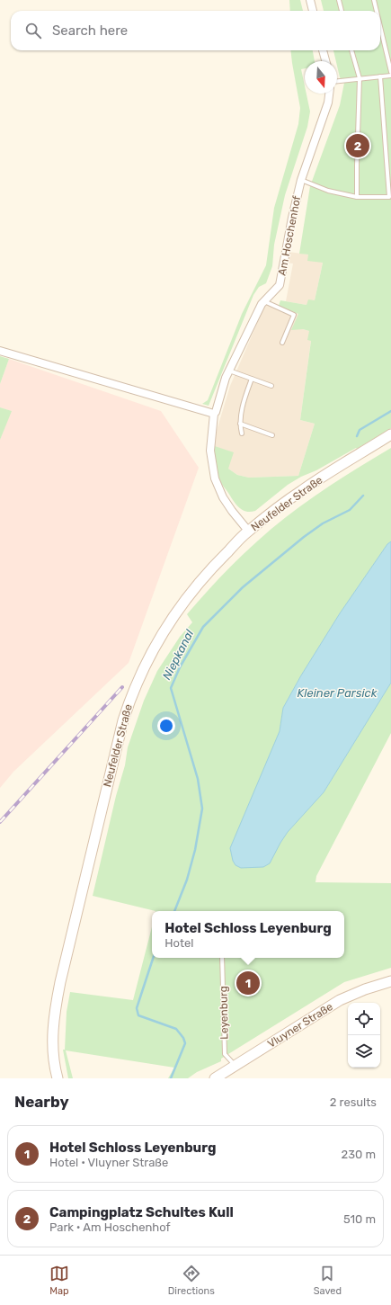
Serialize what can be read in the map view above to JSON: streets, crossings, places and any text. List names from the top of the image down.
{
  "streets": {
    "main road": ["Neufelder Straße", "Vluyner Straße"],
    "street": ["Am Hoschenhof"],
    "lane": ["Leyenburg"]
  },
  "crossings": [
    ["Am Hoschenhof", "Neufelder Straße"],
    ["Leyenburg", "Vluyner Straße"]
  ],
  "water": ["Niepkanal", "Kleiner Parsick"],
  "north": "bottom",
  "page": {
    "search": "Search here",
    "pins": ["2", "1"],
    "popup": ["Hotel Schloss Leyenburg", "Hotel"],
    "heading": ["Nearby", "2 results"],
    "list": [
      {
        "mark": "1",
        "name": "Hotel Schloss Leyenburg",
        "note": "Hotel · Vluyner Straße",
        "value": "230 m"
      },
      {
        "mark": "2",
        "name": "Campingplatz Schultes Kull",
        "note": "Park · Am Hoschenhof",
        "value": "510 m"
      }
    ],
    "nav": ["Map", "Directions", "Saved"]
  }
}
